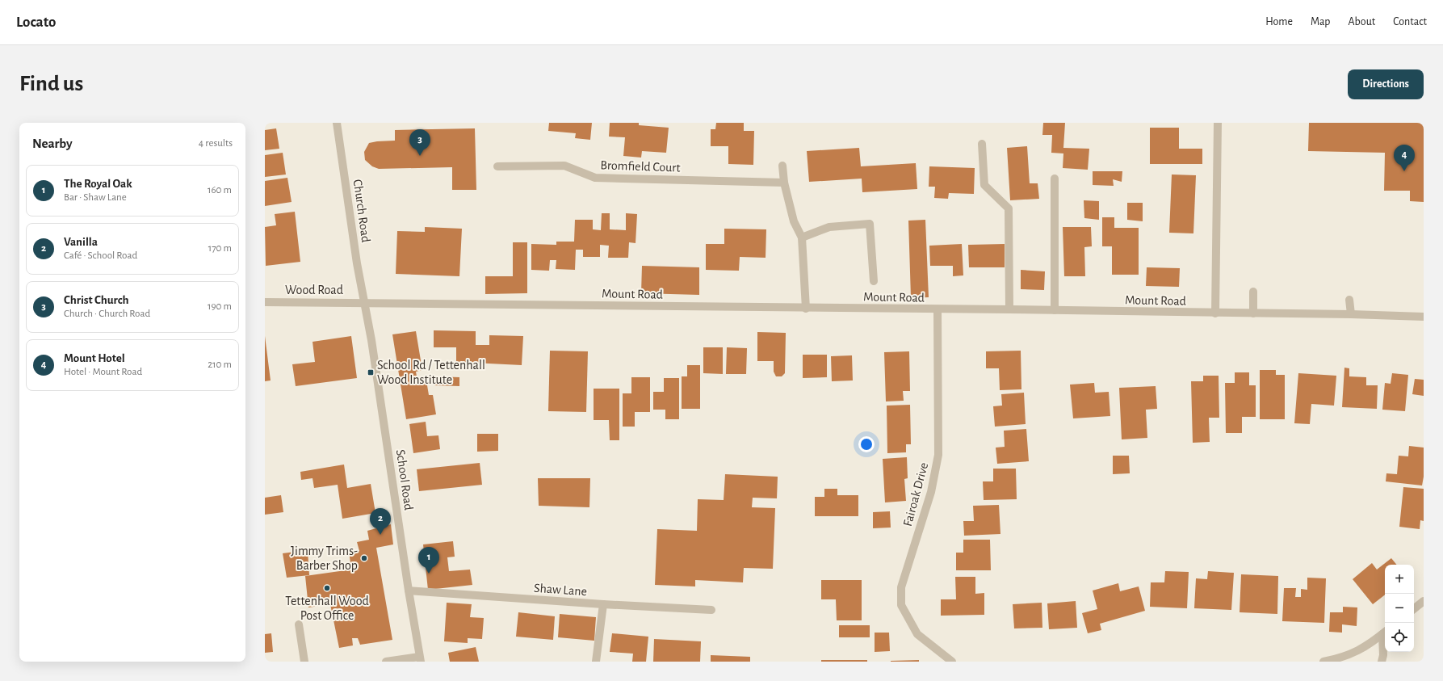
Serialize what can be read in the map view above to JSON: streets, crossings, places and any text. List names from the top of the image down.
{
  "streets": {
    "street": [
      "Bromfield Court",
      "Church Road",
      "Wood Road",
      "Mount Road",
      "School Road",
      "Fairoak Drive",
      "Shaw Lane"
    ]
  },
  "crossings": [
    ["Church Road", "Wood Road"],
    ["Church Road", "Mount Road"],
    ["Church Road", "School Road"],
    ["Wood Road", "Mount Road"],
    ["Wood Road", "School Road"],
    ["Mount Road", "School Road"],
    ["Mount Road", "Fairoak Drive"],
    ["School Road", "Shaw Lane"]
  ],
  "places": {
    "transit": ["School Rd / Tettenhall Wood Institute"],
    "other": ["Jimmy Trims- Barber Shop", "Tettenhall Wood Post Office"]
  },
  "page": {
    "header": "Locato",
    "nav": [
      "Home",
      "Map",
      "About",
      "Contact"
    ],
    "buttons": "Directions",
    "title": "Find us",
    "heading": ["Nearby", "4 results"],
    "pins": [
      "3",
      "4",
      "2",
      "1"
    ],
    "list": [
      {
        "mark": "1",
        "name": "The Royal Oak",
        "note": "Bar · Shaw Lane",
        "value": "160 m"
      },
      {
        "mark": "2",
        "name": "Vanilla",
        "note": "Café · School Road",
        "value": "170 m"
      },
      {
        "mark": "3",
        "name": "Christ Church",
        "note": "Church · Church Road",
        "value": "190 m"
      },
      {
        "mark": "4",
        "name": "Mount Hotel",
        "note": "Hotel · Mount Road",
        "value": "210 m"
      }
    ],
    "map_buttons": ["+", "−"]
  }
}
